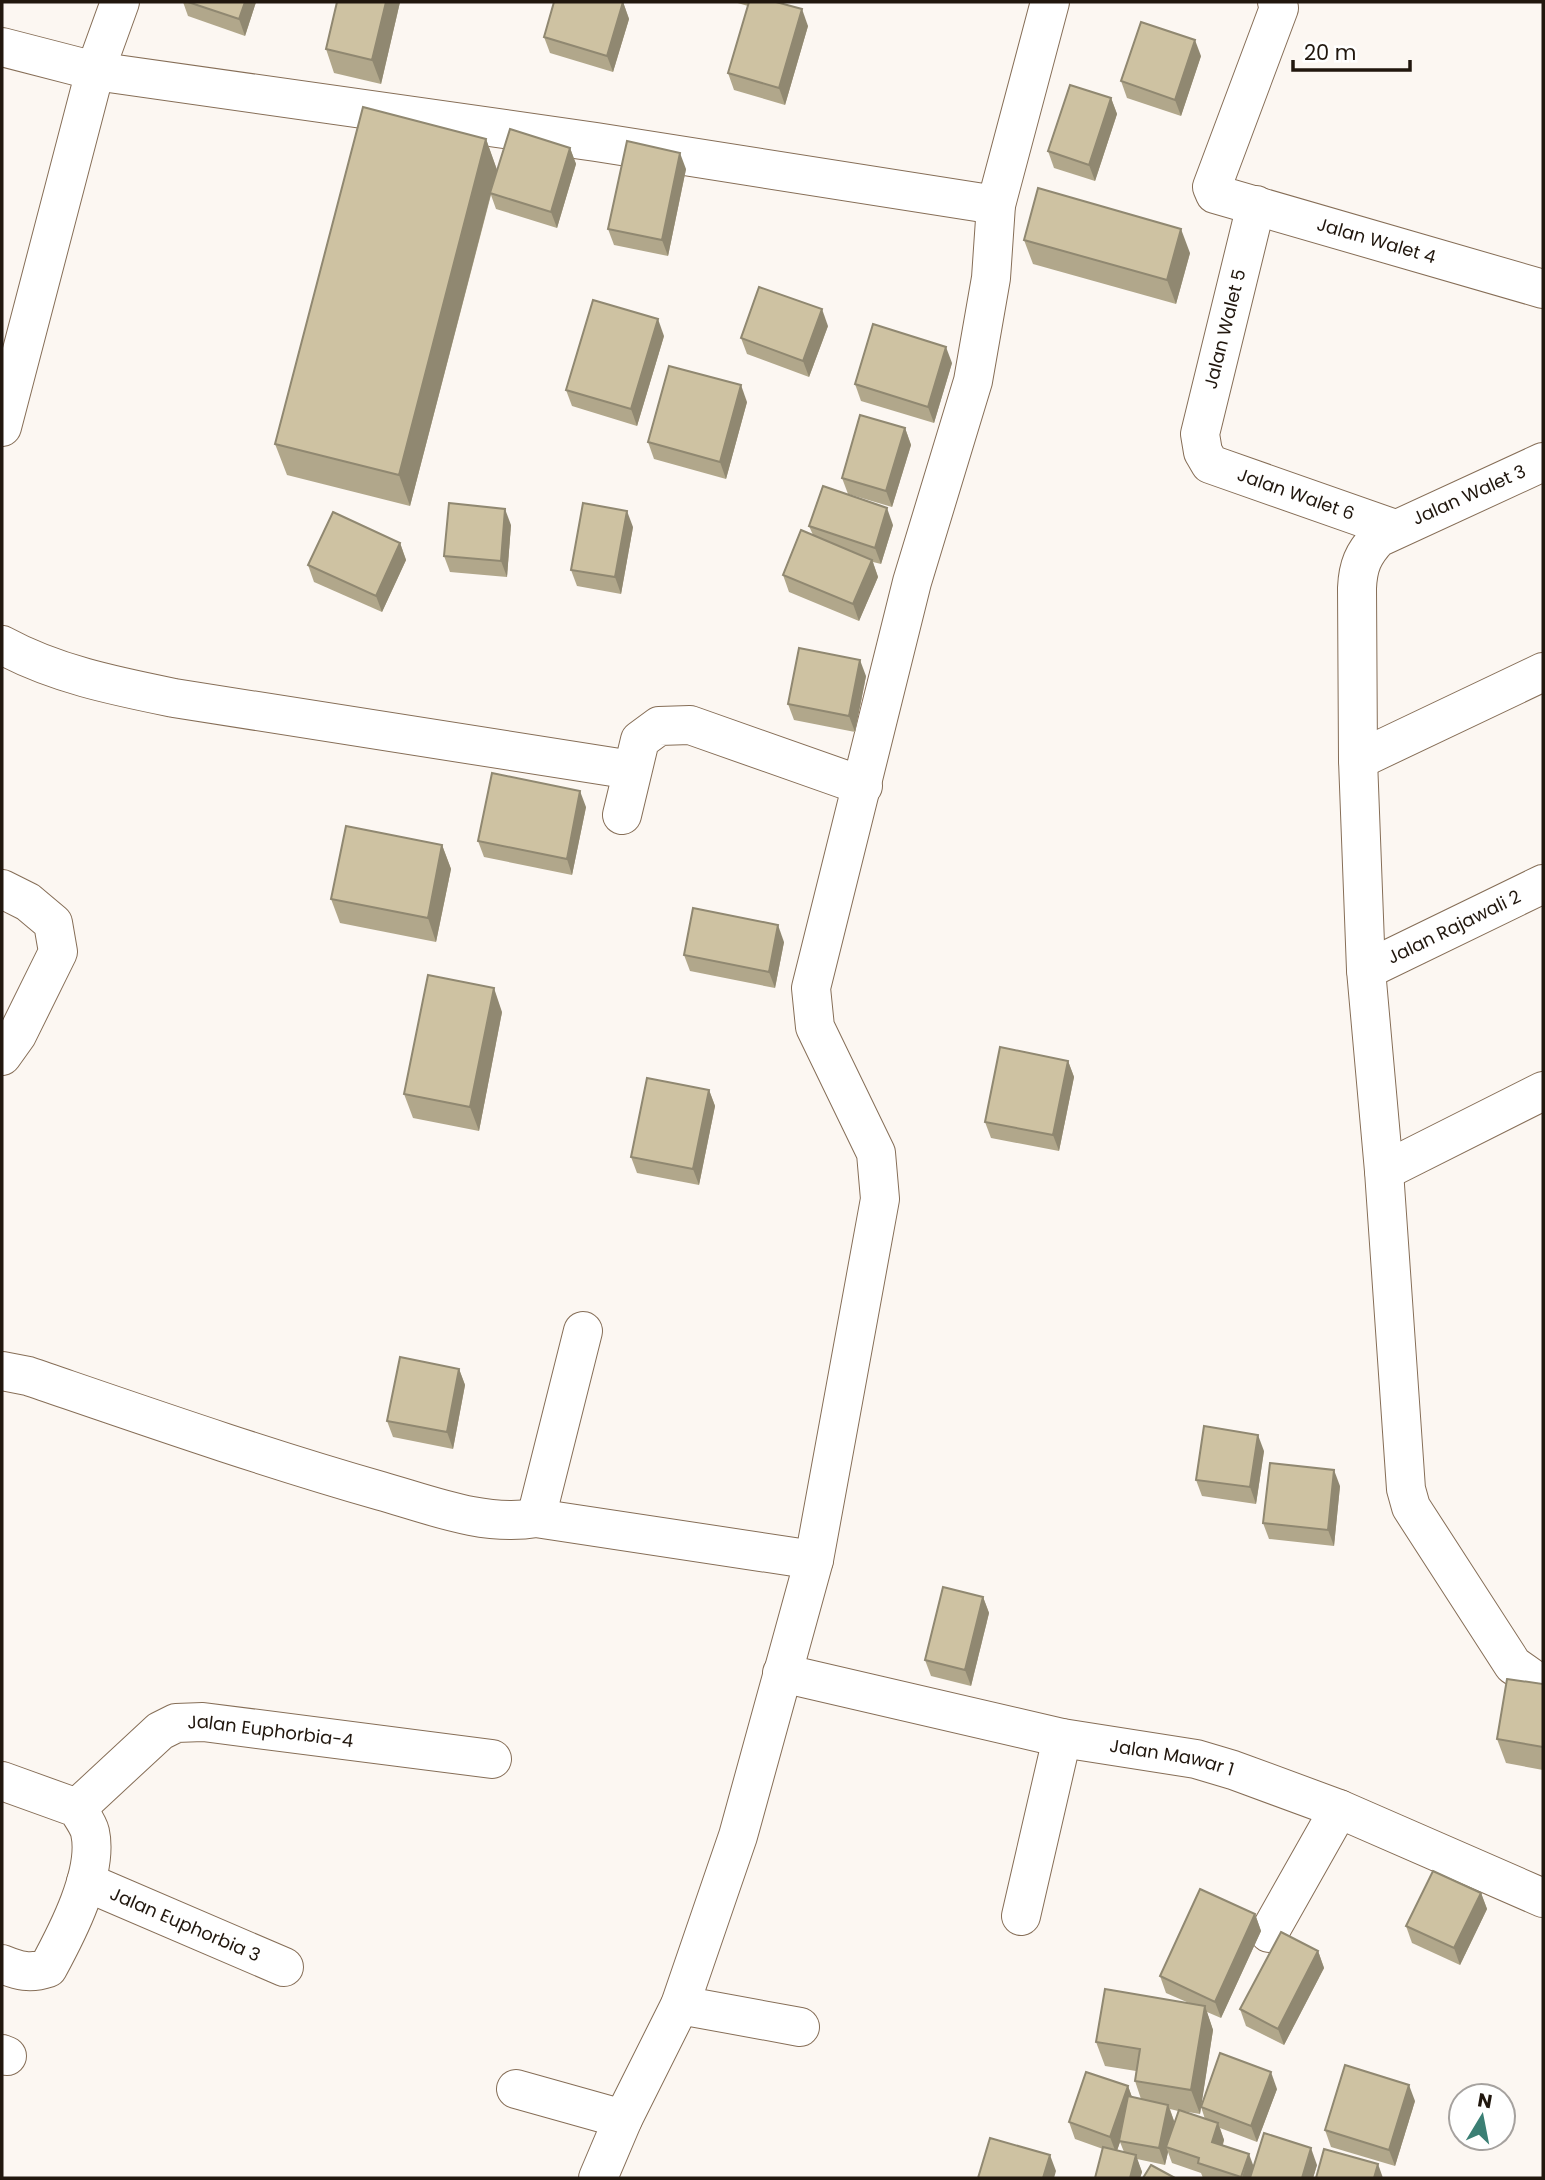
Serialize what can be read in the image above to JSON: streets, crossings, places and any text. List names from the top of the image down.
{
  "streets": {
    "street": [
      "Jalan Walet 4",
      "Jalan Walet 5",
      "Jalan Walet 6",
      "Jalan Walet 3",
      "Jalan Rajawali 2",
      "Jalan Euphorbia-4",
      "Jalan Mawar 1",
      "Jalan Euphorbia 3"
    ]
  },
  "crossings": [
    ["Jalan Walet 4", "Jalan Walet 5"],
    ["Jalan Walet 5", "Jalan Walet 6"],
    ["Jalan Walet 6", "Jalan Walet 3"],
    ["Jalan Walet 3", "Jalan Rajawali 2"]
  ],
  "scale_bar": "20 m",
  "north": "top"
}
